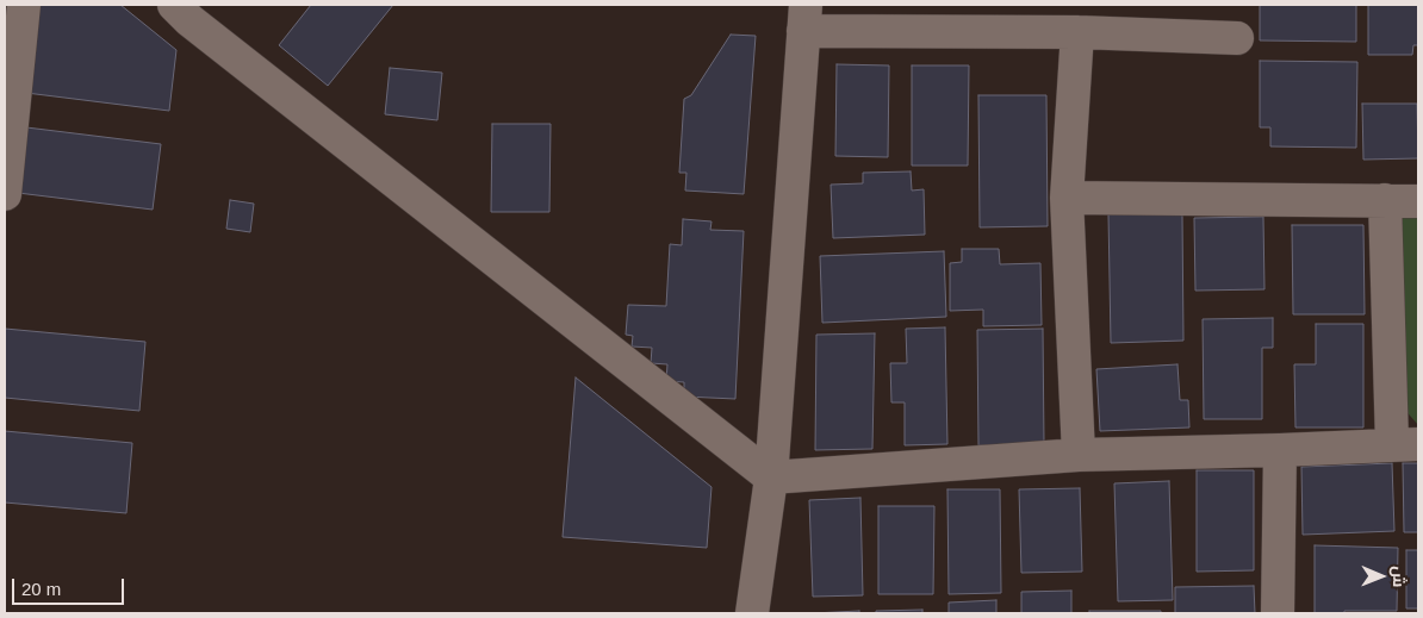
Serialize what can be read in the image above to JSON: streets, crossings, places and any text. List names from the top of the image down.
{
  "scale_bar": "20 m",
  "north": "right"
}
